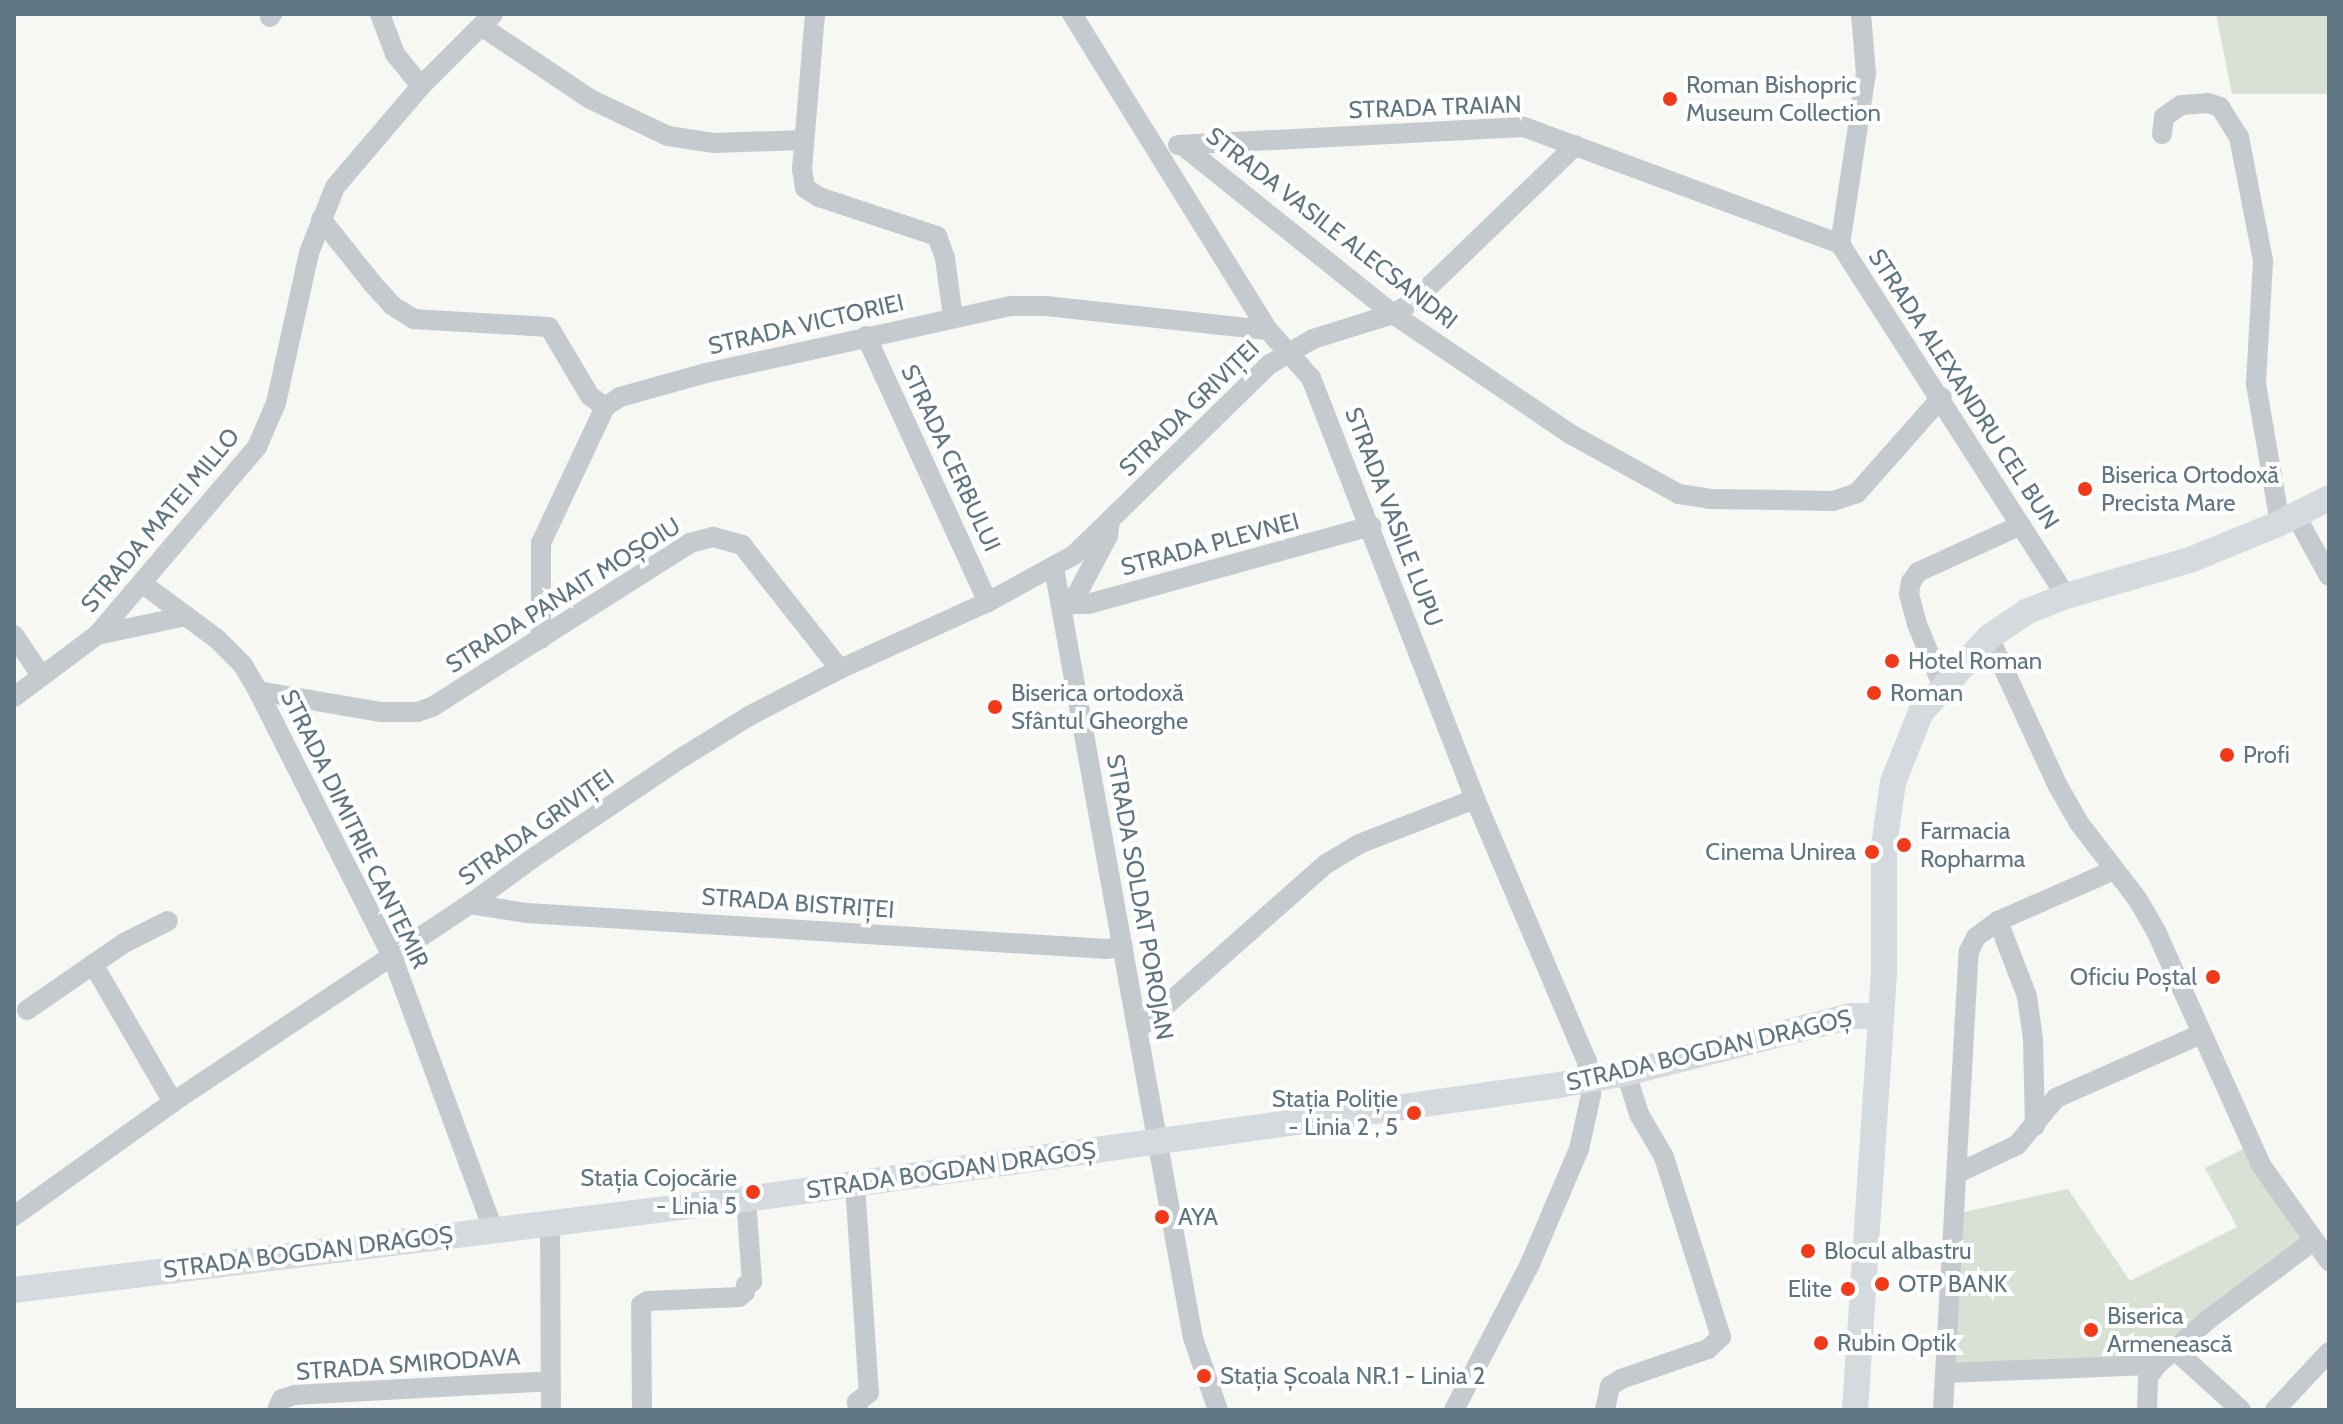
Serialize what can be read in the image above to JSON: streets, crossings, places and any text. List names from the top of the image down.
{
  "streets": {
    "main road": ["STRADA BOGDAN DRAGOȘ"],
    "street": [
      "STRADA TRAIAN",
      "STRADA VASILE ALECSANDRI",
      "STRADA VICTORIEI",
      "STRADA ALEXANDRU CEL BUN",
      "STRADA GRIVIȚEI",
      "STRADA CERBULUI",
      "STRADA VASILE LUPU",
      "STRADA MATEI MILLO",
      "STRADA PLEVNEI",
      "STRADA PANAIT MOȘOIU",
      "STRADA DIMITRIE CANTEMIR",
      "STRADA SOLDAT POROJAN",
      "STRADA BISTRIȚEI",
      "STRADA SMIRODAVA"
    ]
  },
  "crossings": [
    ["STRADA TRAIAN", "STRADA VASILE ALECSANDRI"],
    ["STRADA TRAIAN", "STRADA ALEXANDRU CEL BUN"],
    ["STRADA TRAIAN", "STRADA GRIVIȚEI"],
    ["STRADA TRAIAN", "STRADA VASILE LUPU"],
    ["STRADA VASILE ALECSANDRI", "STRADA ALEXANDRU CEL BUN"],
    ["STRADA VASILE ALECSANDRI", "STRADA GRIVIȚEI"],
    ["STRADA VICTORIEI", "STRADA CERBULUI"],
    ["STRADA VICTORIEI", "STRADA VASILE LUPU"],
    ["STRADA GRIVIȚEI", "STRADA CERBULUI"],
    ["STRADA GRIVIȚEI", "STRADA VASILE LUPU"],
    ["STRADA GRIVIȚEI", "STRADA PLEVNEI"],
    ["STRADA GRIVIȚEI", "STRADA PANAIT MOȘOIU"],
    ["STRADA GRIVIȚEI", "STRADA DIMITRIE CANTEMIR"],
    ["STRADA GRIVIȚEI", "STRADA SOLDAT POROJAN"],
    ["STRADA GRIVIȚEI", "STRADA BISTRIȚEI"],
    ["STRADA VASILE LUPU", "STRADA PLEVNEI"],
    ["STRADA VASILE LUPU", "STRADA BOGDAN DRAGOȘ"],
    ["STRADA MATEI MILLO", "STRADA DIMITRIE CANTEMIR"],
    ["STRADA PLEVNEI", "STRADA SOLDAT POROJAN"],
    ["STRADA PANAIT MOȘOIU", "STRADA DIMITRIE CANTEMIR"],
    ["STRADA DIMITRIE CANTEMIR", "STRADA BOGDAN DRAGOȘ"],
    ["STRADA SOLDAT POROJAN", "STRADA BISTRIȚEI"],
    ["STRADA SOLDAT POROJAN", "STRADA BOGDAN DRAGOȘ"]
  ],
  "places": [
    "Roman Bishopric Museum Collection",
    "Biserica Ortodoxă Precista Mare",
    "Hotel Roman",
    "Roman",
    "Biserica ortodoxă Sfântul Gheorghe",
    "Profi",
    "Farmacia Ropharma",
    "Cinema Unirea",
    "Oficiu Poștal",
    "Stația Poliție - Linia 2 , 5",
    "Stația Cojocărie - Linia 5",
    "AYA",
    "Blocul albastru",
    "OTP BANK",
    "Elite",
    "Biserica Armenească",
    "Rubin Optik",
    "Stația Școala NR.1 - Linia 2"
  ]
}
